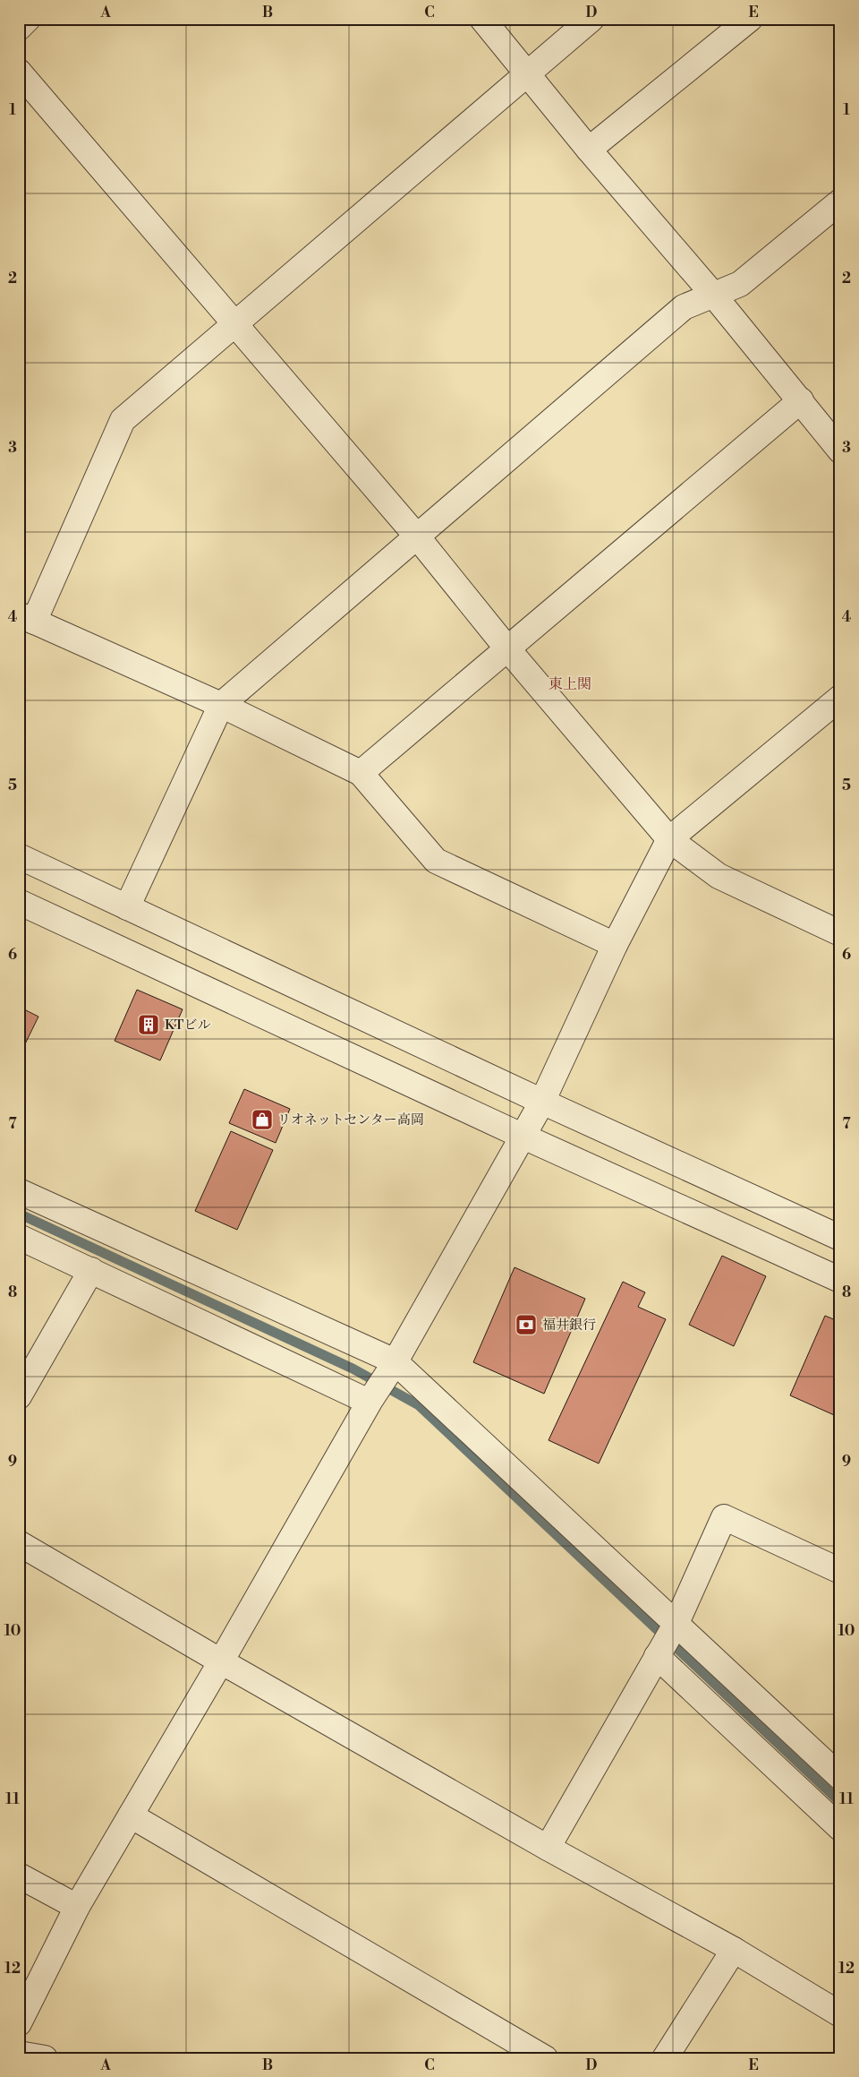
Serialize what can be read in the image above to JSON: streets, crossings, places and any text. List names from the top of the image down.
{
  "districts": ["東上関"],
  "places": {
    "building": ["KTビル"],
    "shop": ["リオネットセンター高岡"],
    "bank": ["福井銀行"]
  },
  "grid": {
    "columns": [
      "A",
      "B",
      "C",
      "D",
      "E"
    ],
    "rows": [
      "1",
      "2",
      "3",
      "4",
      "5",
      "6",
      "7",
      "8",
      "9",
      "10",
      "11",
      "12"
    ]
  }
}
